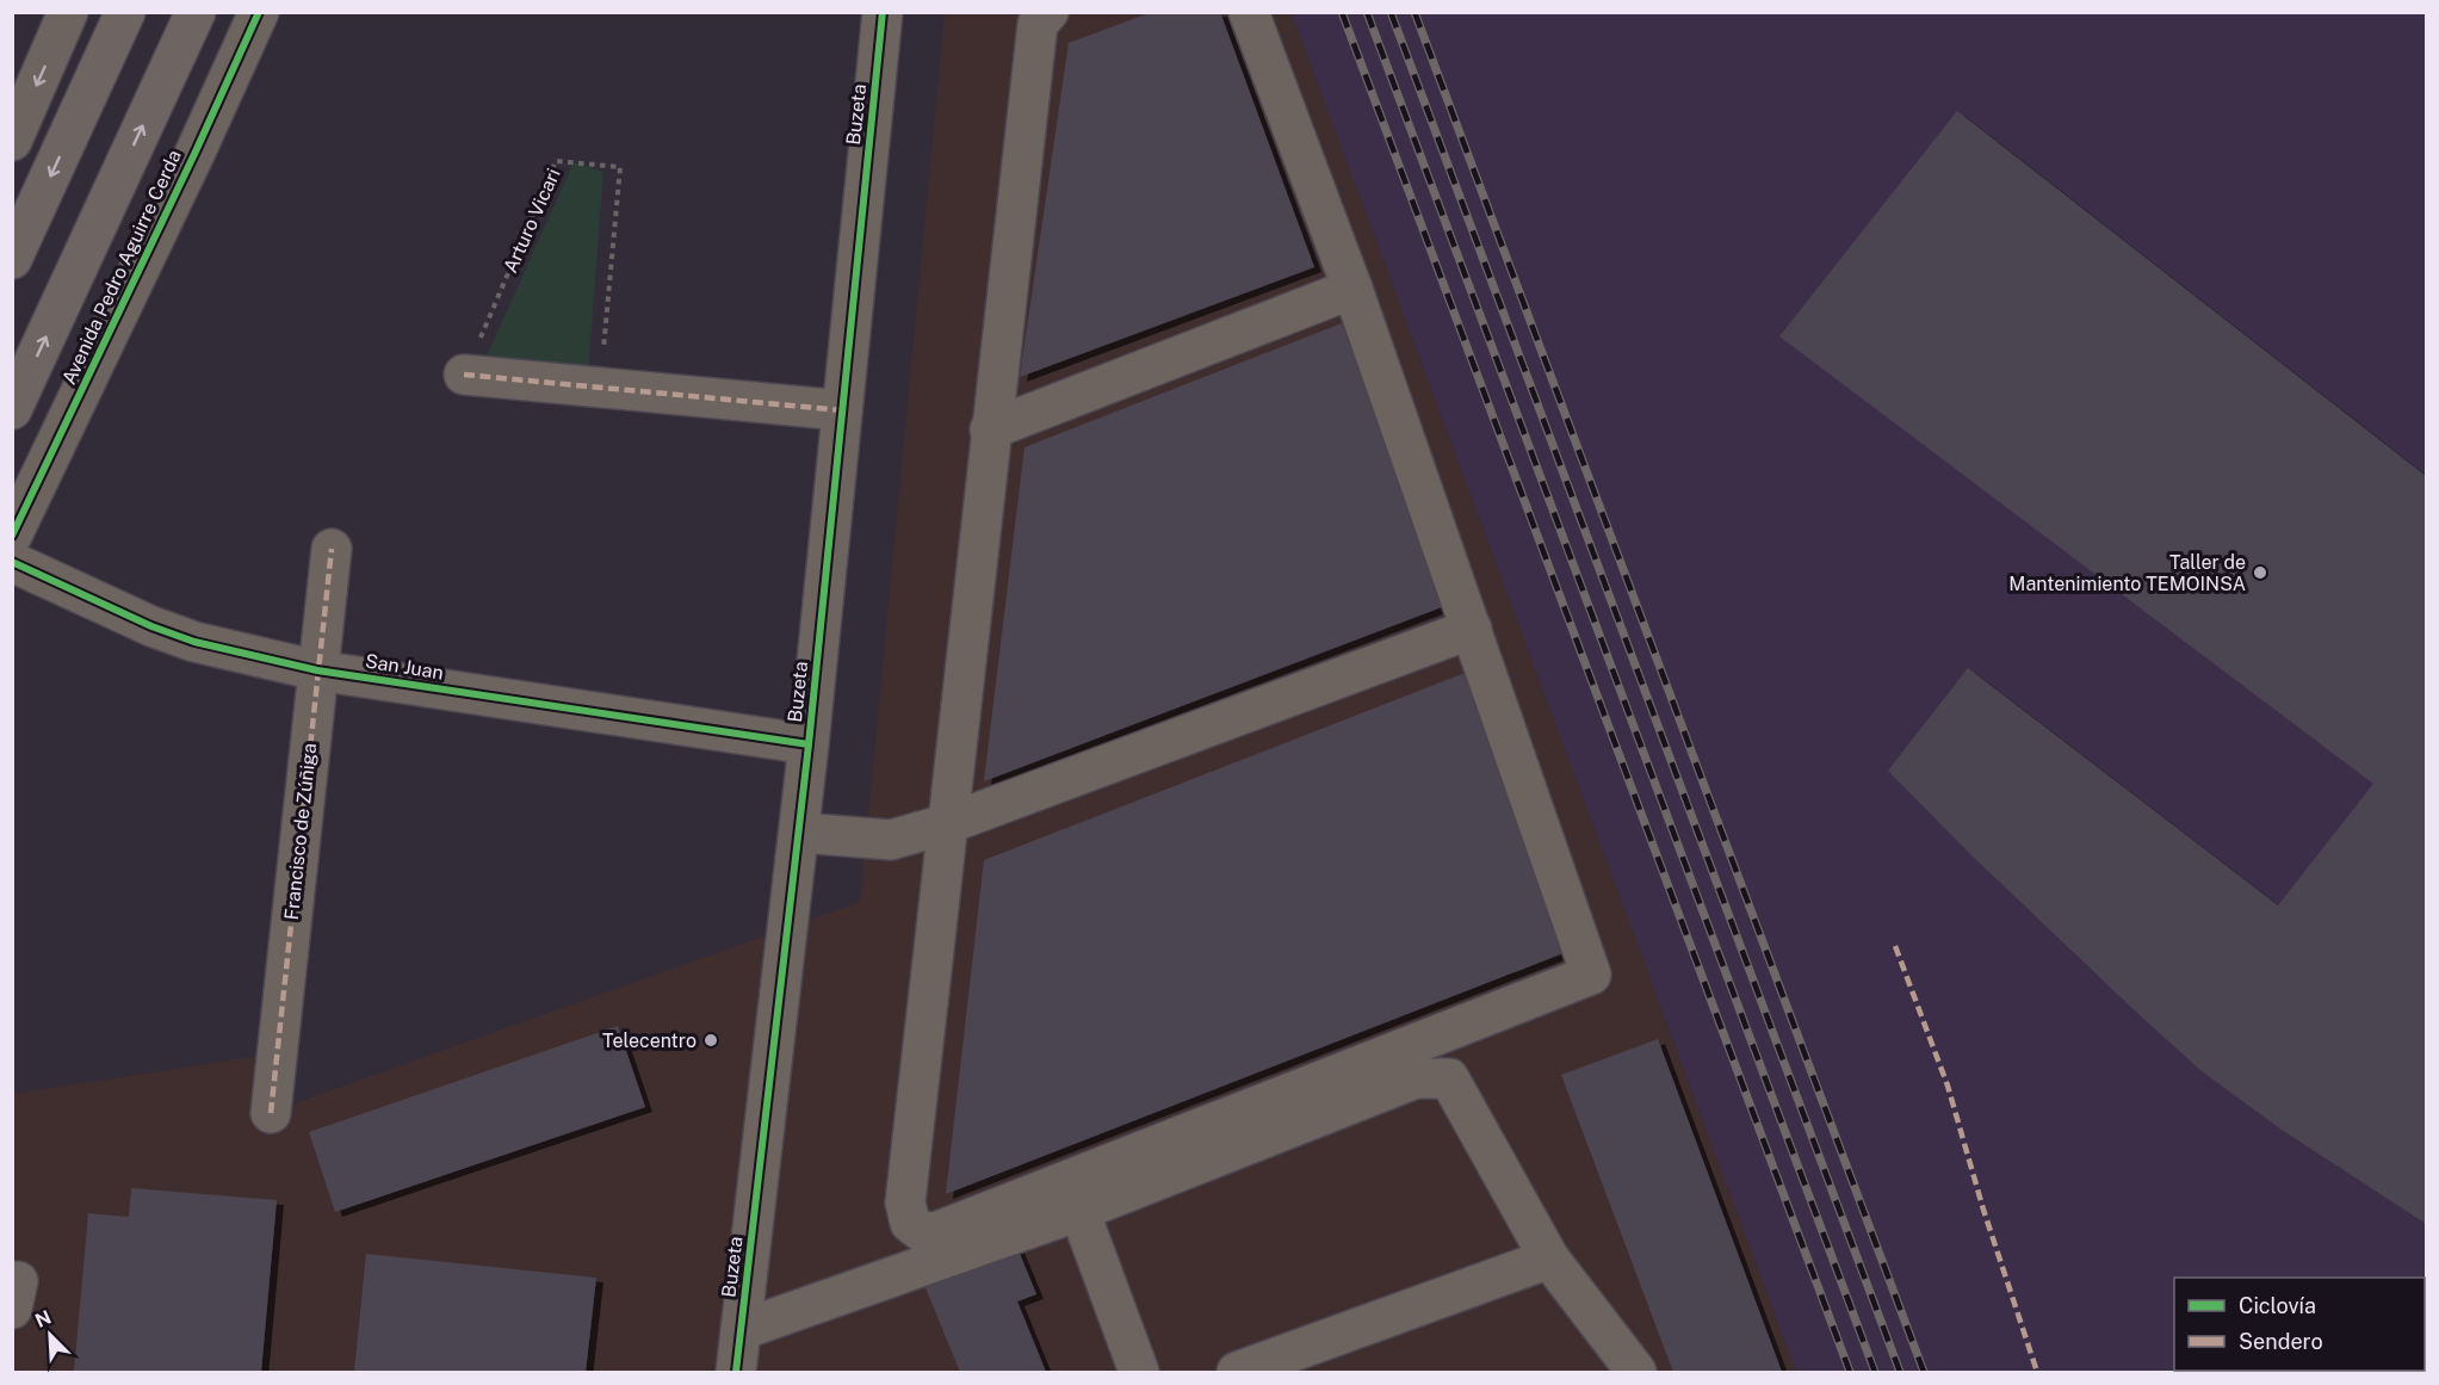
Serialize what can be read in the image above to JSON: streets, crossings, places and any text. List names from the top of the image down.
{
  "streets": {
    "main road": ["Avenida Pedro Aguirre Cerda"],
    "street": ["Buzeta", "San Juan", "Francisco de Zúñiga"],
    "path": ["Arturo Vicari"]
  },
  "crossings": [
    ["Buzeta", "San Juan"],
    ["San Juan", "Francisco de Zúñiga"]
  ],
  "places": ["Taller de Mantenimiento TEMOINSA", "Telecentro"],
  "legend": ["Ciclovía", "Sendero"],
  "north": "top left"
}
